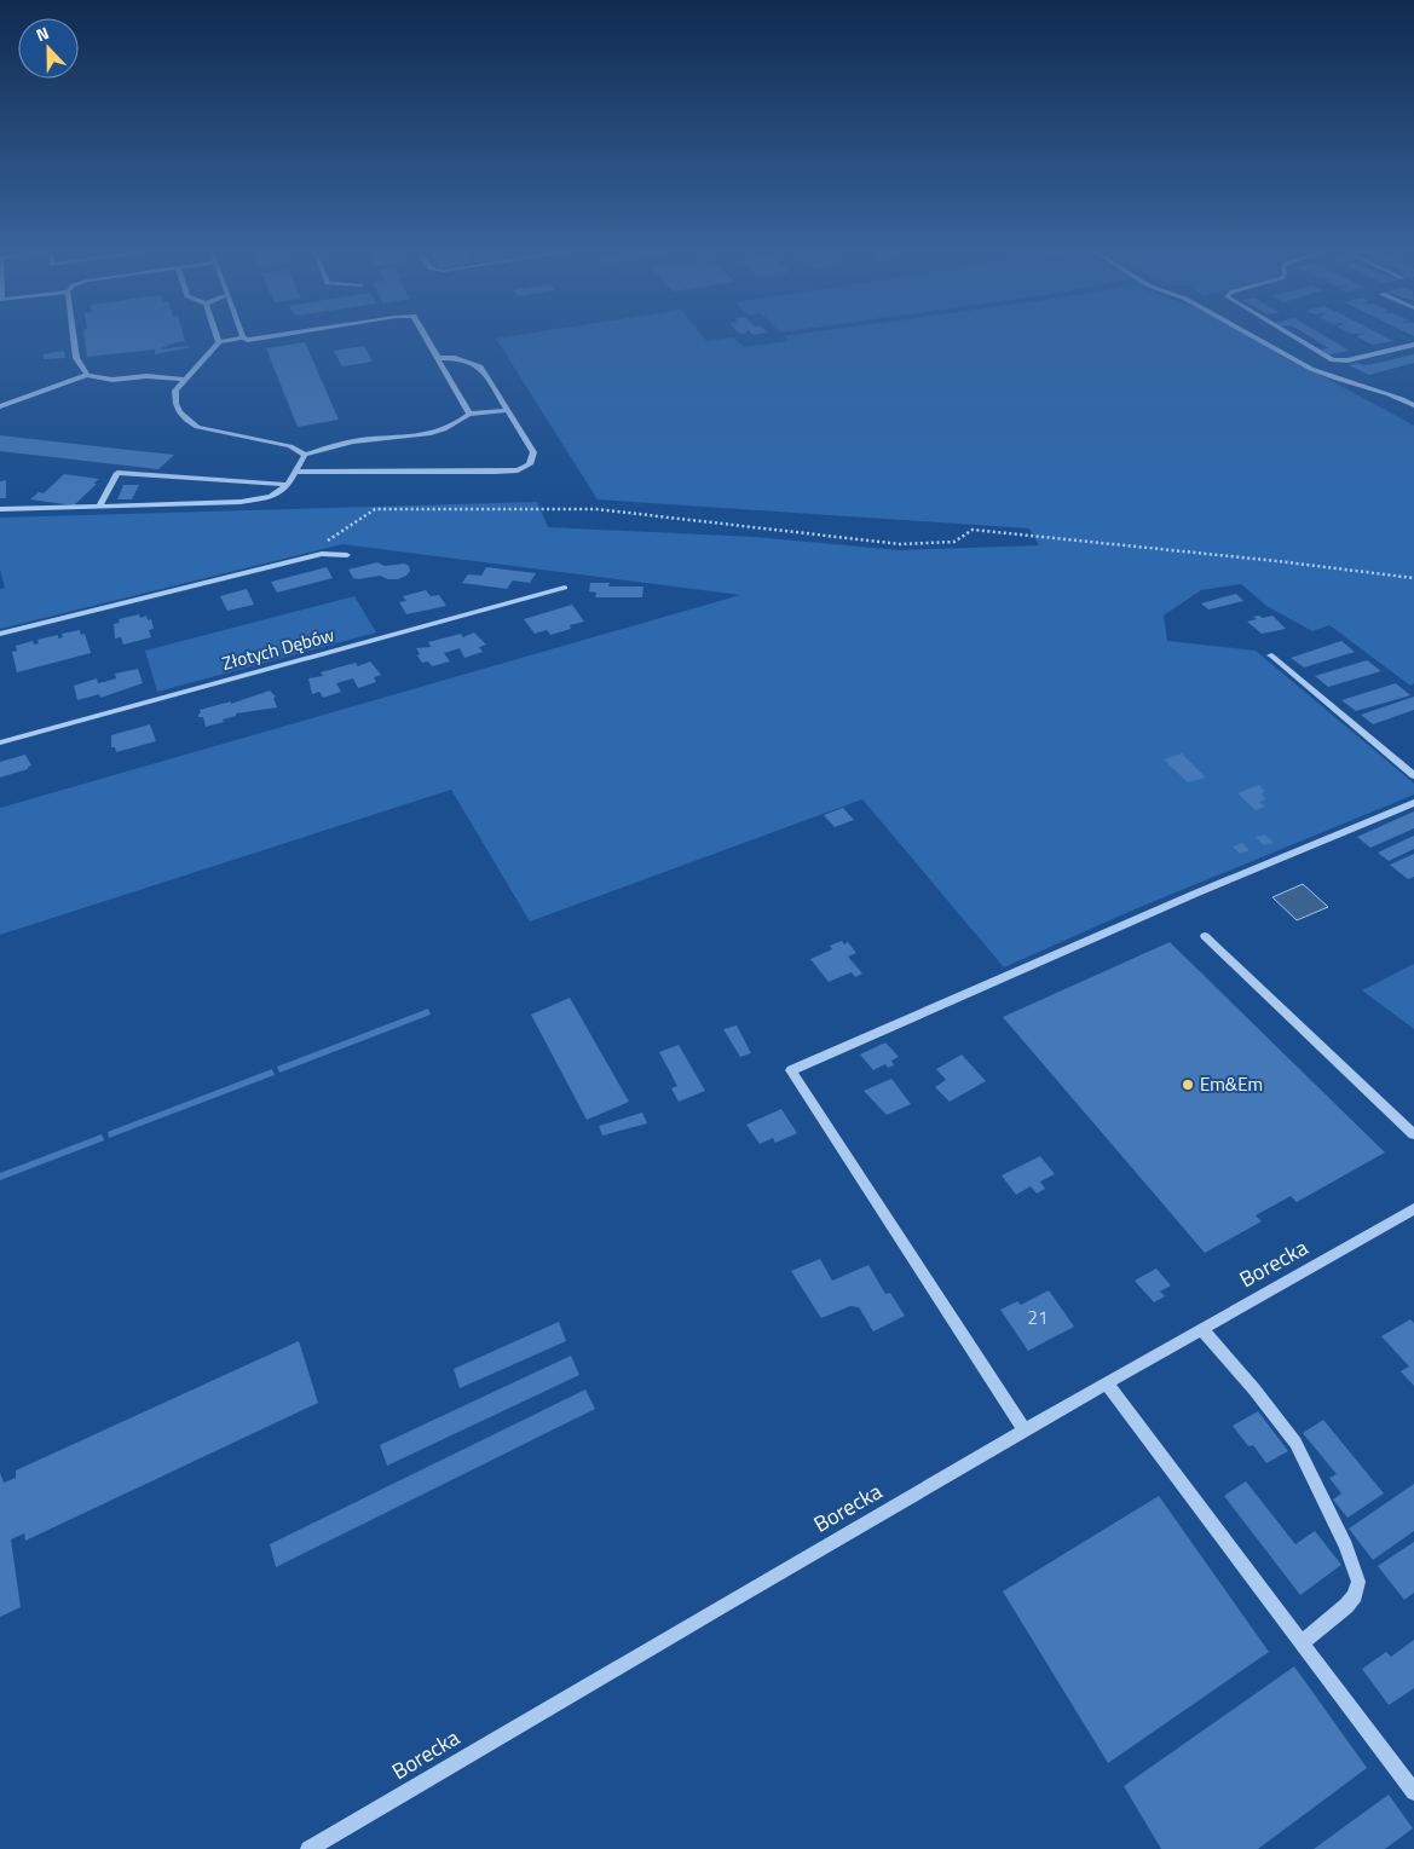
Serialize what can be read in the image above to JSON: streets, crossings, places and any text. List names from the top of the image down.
{
  "streets": {
    "street": ["Złotych Dębów", "Borecka"]
  },
  "places": ["Em&Em"],
  "house_numbers": ["21"],
  "north": "top"
}
